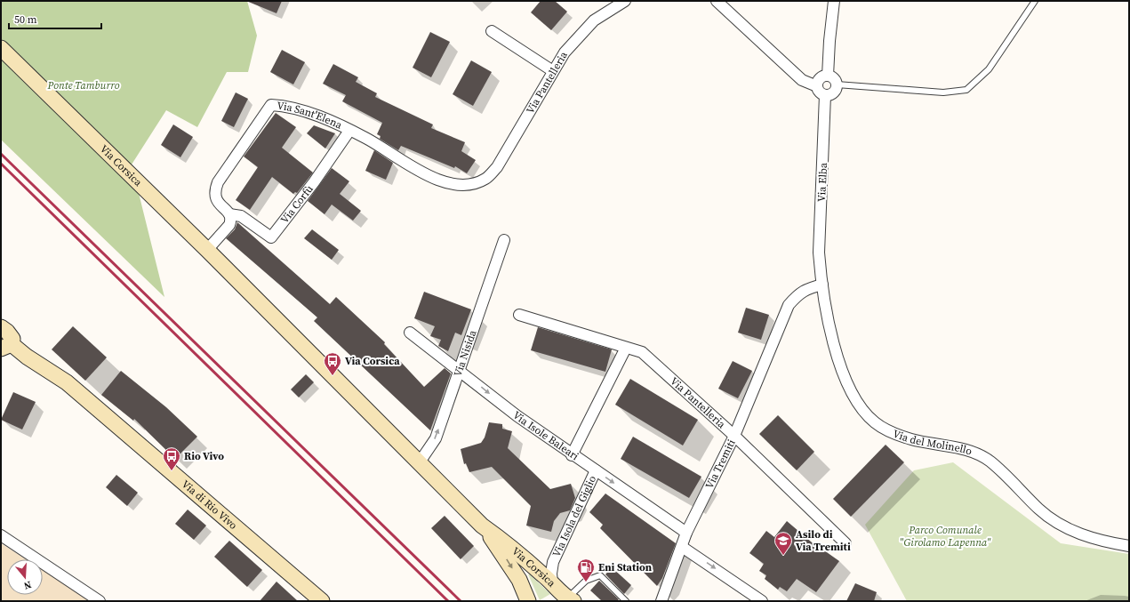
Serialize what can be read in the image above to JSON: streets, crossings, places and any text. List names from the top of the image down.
{
  "streets": {
    "main road": ["Via Corsica", "Via di Rio Vivo"],
    "street": [
      "Via Pantelleria",
      "Via Sant'Elena",
      "Via Elba",
      "Via Corfù",
      "Via Nisida",
      "Via Isole Baleari",
      "Via del Molinello",
      "Via Tremiti",
      "Via Isola del Giglio"
    ]
  },
  "crossings": [
    ["Via Pantelleria", "Via Sant'Elena"],
    ["Via Pantelleria", "Via Tremiti"],
    ["Via Sant'Elena", "Via Corfù"],
    ["Via Corsica", "Via Nisida"],
    ["Via Corsica", "Via Isola del Giglio"],
    ["Via Elba", "Via del Molinello"],
    ["Via Nisida", "Via Isole Baleari"],
    ["Via Isole Baleari", "Via Tremiti"],
    ["Via Isole Baleari", "Via Isola del Giglio"],
    ["Via del Molinello", "Via Tremiti"]
  ],
  "one_way": ["Via Nisida", "Via Isole Baleari"],
  "parks": ["Ponte Tamburro", "Parco Comunale \"Girolamo Lapenna\""],
  "places": {
    "bus stop": ["Via Corsica", "Rio Vivo"],
    "school or university": ["Asilo di Via Tremiti"],
    "fuel station": ["Eni Station"]
  },
  "scale_bar": "50 m",
  "north": "bottom"
}
